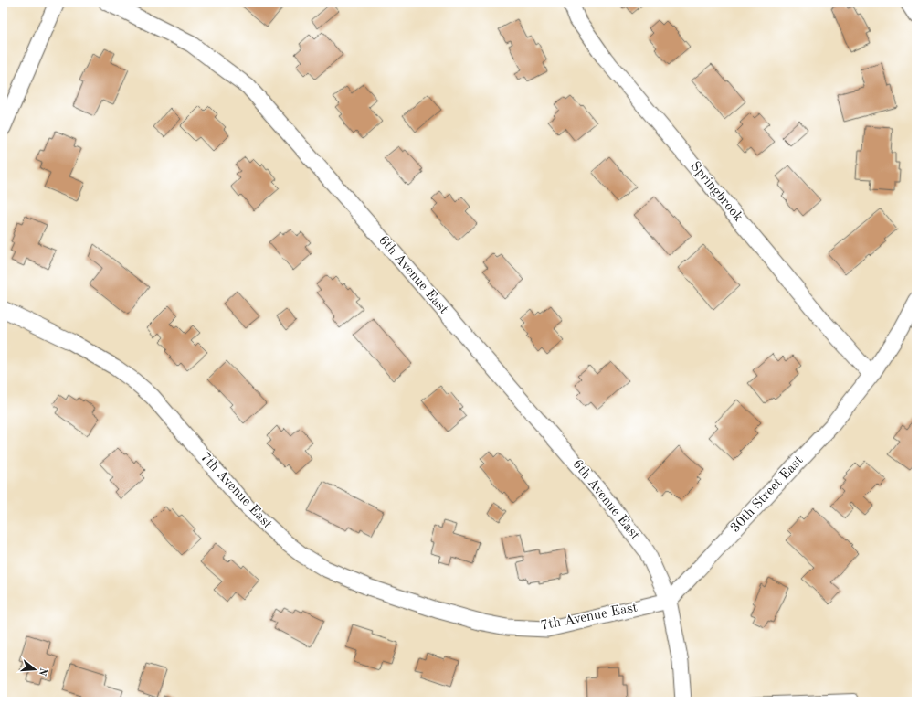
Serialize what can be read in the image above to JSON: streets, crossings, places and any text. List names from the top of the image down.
{
  "streets": {
    "street": [
      "Springbrook",
      "6th Avenue East",
      "7th Avenue East",
      "30th Street East"
    ]
  },
  "crossings": [
    ["Springbrook", "30th Street East"],
    ["6th Avenue East", "7th Avenue East"],
    ["6th Avenue East", "30th Street East"],
    ["7th Avenue East", "30th Street East"]
  ],
  "north": "right"
}
